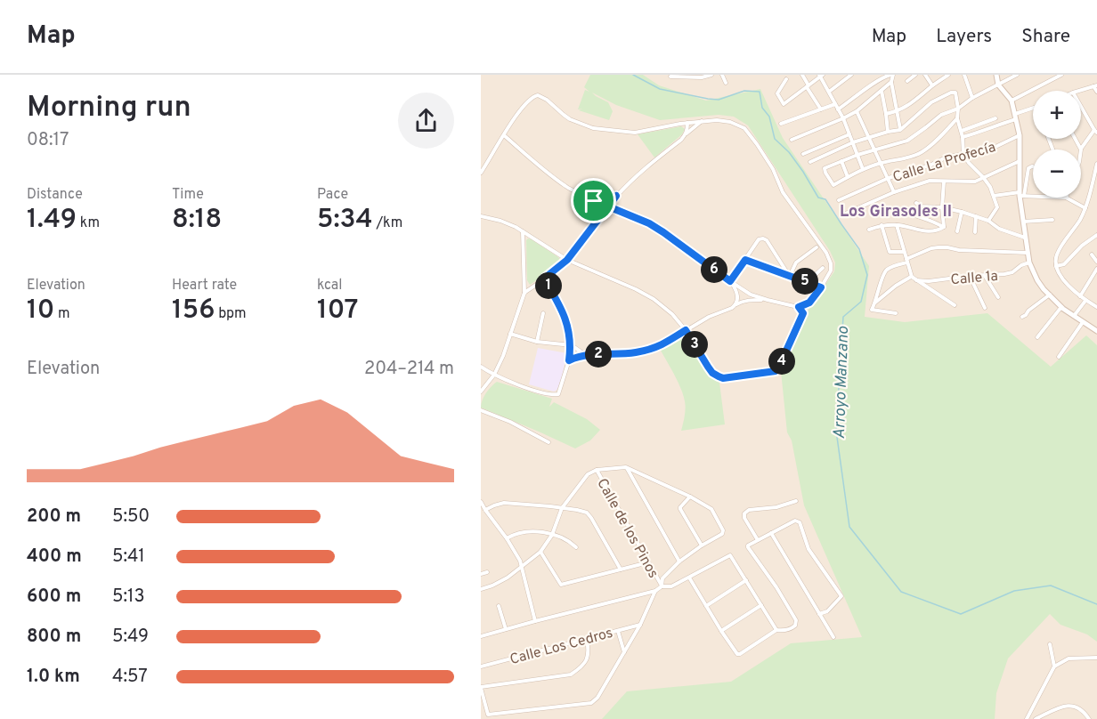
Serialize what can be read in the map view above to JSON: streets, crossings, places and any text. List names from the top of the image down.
{
  "streets": {
    "street": [
      "Calle La Profecía",
      "Calle 1a",
      "Calle de los Pinos",
      "Calle Los Cedros"
    ]
  },
  "districts": ["Los Girasoles II"],
  "water": ["Arroyo Manzano"],
  "page": {
    "header": "Map",
    "nav": ["Map", "Layers", "Share"],
    "heading": ["Morning run", "08:17"],
    "map_buttons": ["+", "−"],
    "stats": [
      ["Distance", "1.49 km"],
      ["Time", "8:18"],
      ["Pace", "5:34 /km"],
      ["Elevation", "10 m"],
      ["Heart rate", "156 bpm"],
      ["kcal", "107"]
    ],
    "pins": [
      "6",
      "5",
      "1",
      "3",
      "2",
      "4"
    ],
    "chart": ["Elevation", "204–214 m"],
    "list": [
      {
        "name": "200 m",
        "note": "5:50"
      },
      {
        "name": "400 m",
        "note": "5:41"
      },
      {
        "name": "600 m",
        "note": "5:13"
      },
      {
        "name": "800 m",
        "note": "5:49"
      },
      {
        "name": "1.0 km",
        "note": "4:57"
      }
    ]
  }
}
